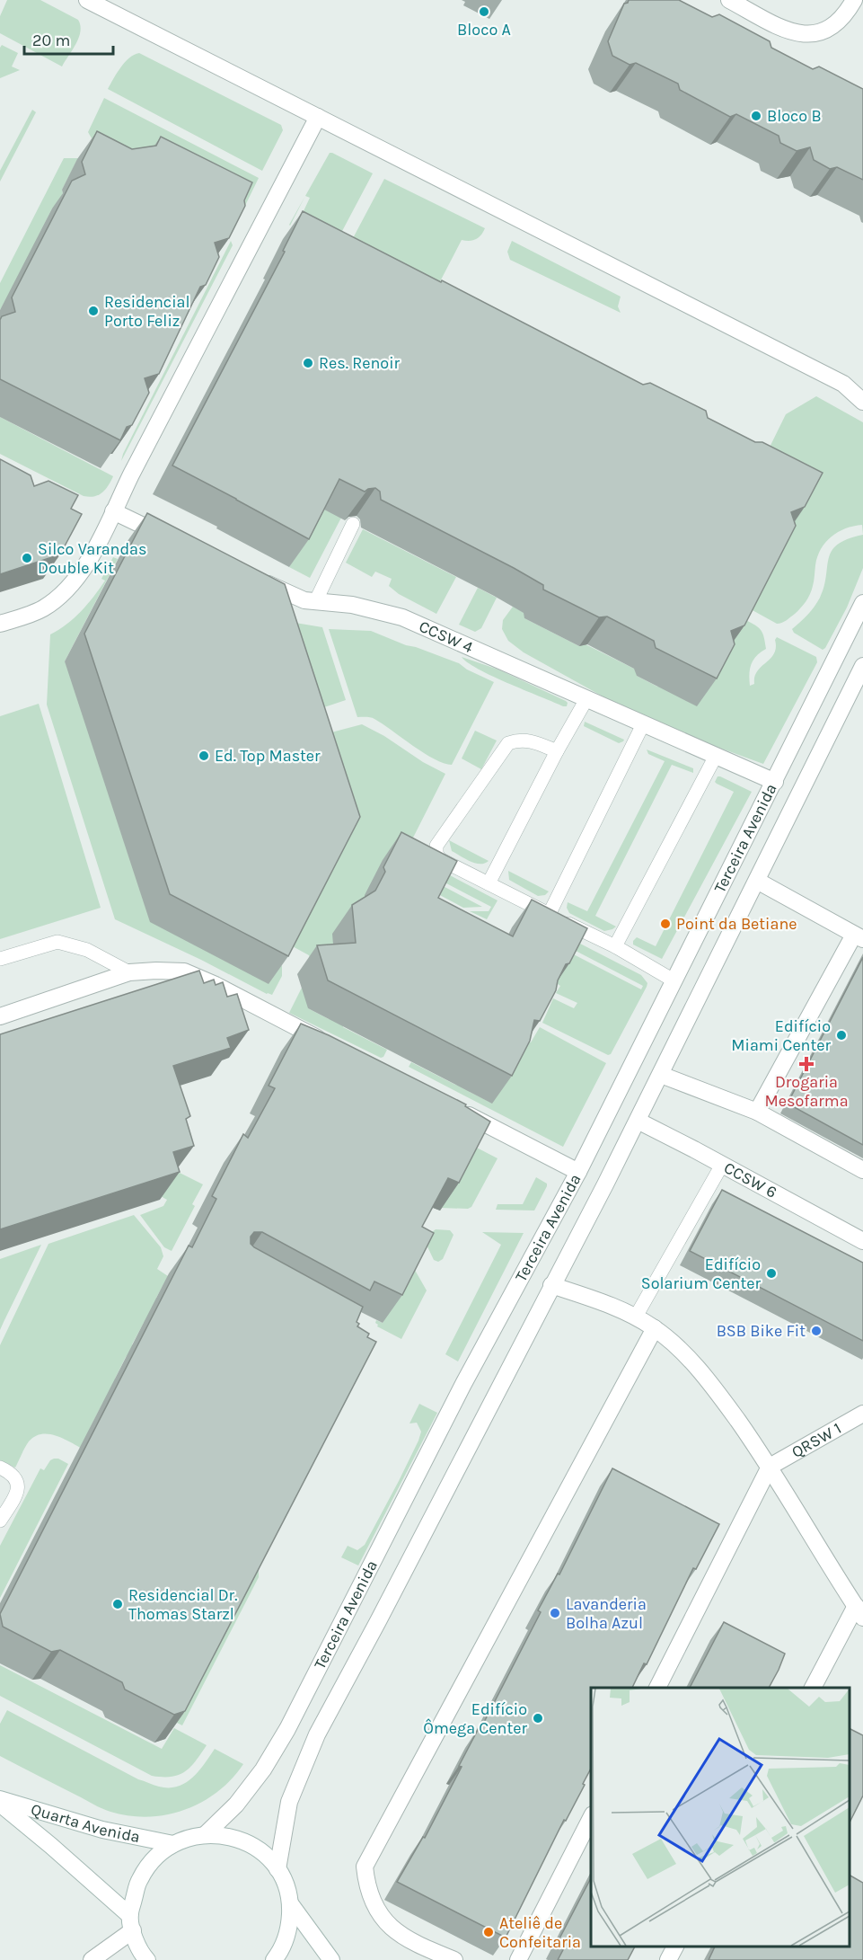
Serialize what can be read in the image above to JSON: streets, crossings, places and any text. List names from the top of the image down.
{
  "streets": {
    "street": [
      "CCSW 4",
      "Terceira Avenida",
      "CCSW 6",
      "QRSW 1",
      "Quarta Avenida"
    ]
  },
  "crossings": [
    ["CCSW 4", "Terceira Avenida"],
    ["Terceira Avenida", "CCSW 6"]
  ],
  "places": {
    "other": [
      "Bloco A",
      "Bloco B",
      "Residencial Porto Feliz",
      "Res. Renoir",
      "Silco Varandas Double Kit",
      "Ed. Top Master",
      "Point da Betiane",
      "Edifício Miami Center",
      "Edifício Solarium Center",
      "BSB Bike Fit",
      "Residencial Dr. Thomas Starzl",
      "Lavanderia Bolha Azul",
      "Edifício Ômega Center",
      "Ateliê de Confeitaria"
    ],
    "health": ["Drogaria Mesofarma"]
  },
  "scale_bar": "20 m"
}
